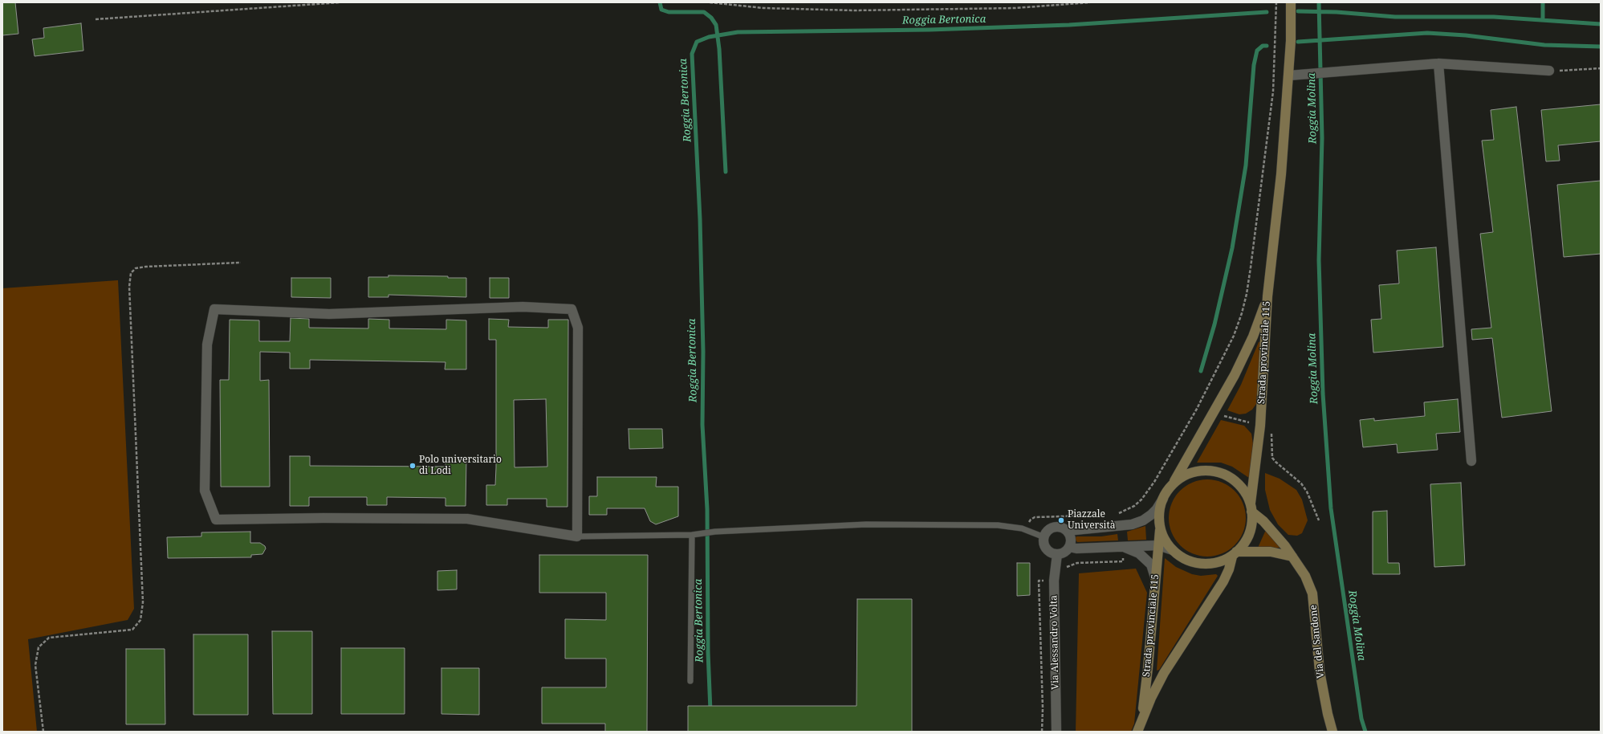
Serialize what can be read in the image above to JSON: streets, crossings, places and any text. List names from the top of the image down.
{
  "streets": {
    "main road": ["Strada provinciale 115", "Via del Sandone"],
    "street": ["Via Alessandro Volta"]
  },
  "crossings": [
    ["Strada provinciale 115", "Via del Sandone"]
  ],
  "water": ["Roggia Bertonica", "Roggia Molina"],
  "places": ["Polo universitario di Lodi", "Piazzale Università"]
}
